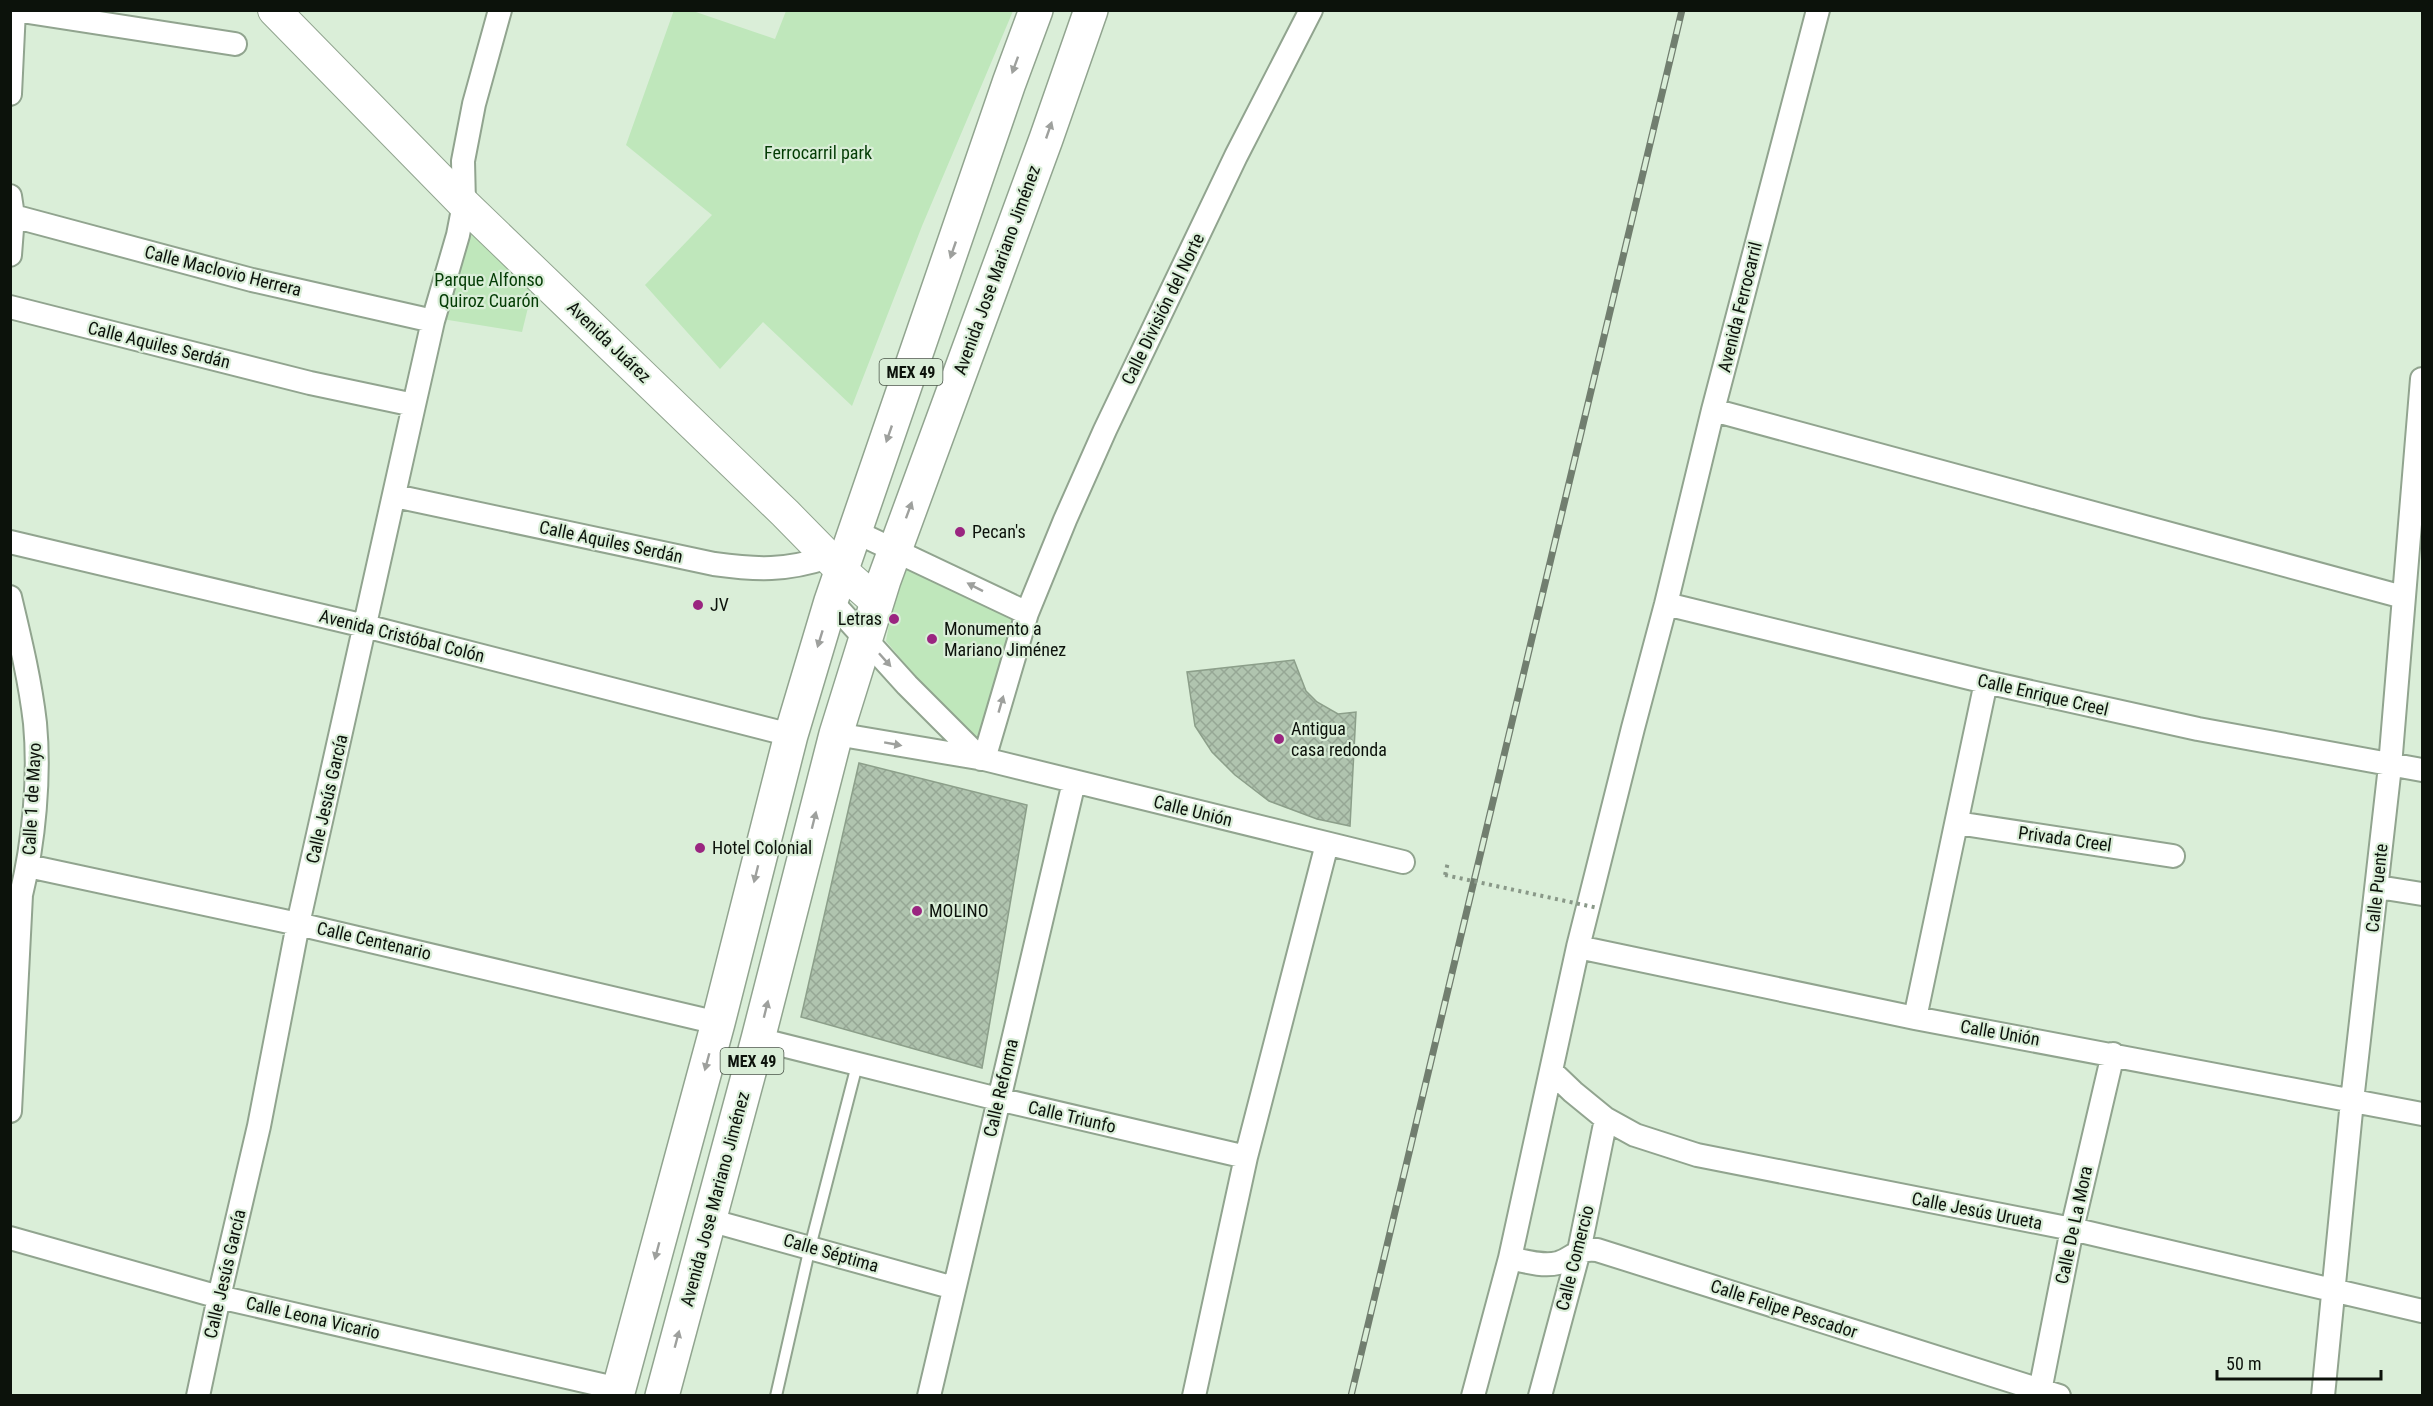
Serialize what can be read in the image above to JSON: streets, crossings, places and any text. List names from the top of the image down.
{
  "streets": {
    "highway": ["Avenida Jose Mariano Jiménez", "MEX 49"],
    "main road": ["Avenida Juárez"],
    "street": [
      "Calle Maclovio Herrera",
      "Avenida Ferrocarril",
      "Calle División del Norte",
      "Calle Aquiles Serdán",
      "Avenida Cristóbal Colón",
      "Calle Enrique Creel",
      "Calle 1 de Mayo",
      "Calle Jesús García",
      "Calle Unión",
      "Privada Creel",
      "Calle Puente",
      "Calle Centenario",
      "Calle Reforma",
      "Calle Triunfo",
      "Calle Jesús Urueta",
      "Calle De La Mora",
      "Calle Séptima",
      "Calle Comercio",
      "Calle Felipe Pescador",
      "Calle Leona Vicario"
    ]
  },
  "crossings": [
    ["Avenida Jose Mariano Jiménez", "Calle Unión"],
    ["Avenida Jose Mariano Jiménez", "Calle Triunfo"],
    ["Avenida Jose Mariano Jiménez", "Calle Séptima"],
    ["Calle Maclovio Herrera", "Calle Jesús García"],
    ["Avenida Ferrocarril", "Calle Enrique Creel"],
    ["Avenida Ferrocarril", "Calle Unión"],
    ["Avenida Ferrocarril", "Calle Jesús Urueta"],
    ["Avenida Ferrocarril", "Calle Felipe Pescador"],
    ["Avenida Juárez", "Calle Aquiles Serdán"],
    ["Avenida Juárez", "MEX 49"],
    ["Avenida Juárez", "Calle Jesús García"],
    ["Calle Aquiles Serdán", "MEX 49"],
    ["Calle Aquiles Serdán", "Calle Jesús García"],
    ["MEX 49", "Avenida Cristóbal Colón"],
    ["MEX 49", "Calle Centenario"],
    ["MEX 49", "Calle Leona Vicario"],
    ["Avenida Cristóbal Colón", "Calle Jesús García"],
    ["Calle Enrique Creel", "Calle Puente"],
    ["Calle 1 de Mayo", "Calle Centenario"],
    ["Calle Jesús García", "Calle Centenario"],
    ["Calle Jesús García", "Calle Leona Vicario"],
    ["Calle Unión", "Calle Puente"],
    ["Calle Unión", "Calle Reforma"],
    ["Calle Unión", "Calle De La Mora"],
    ["Calle Puente", "Calle Jesús Urueta"],
    ["Calle Reforma", "Calle Triunfo"],
    ["Calle Reforma", "Calle Séptima"],
    ["Calle Jesús Urueta", "Calle De La Mora"],
    ["Calle Jesús Urueta", "Calle Comercio"],
    ["Calle De La Mora", "Calle Felipe Pescador"],
    ["Calle Comercio", "Calle Felipe Pescador"]
  ],
  "parks": ["Ferrocarril park", "Parque Alfonso Quiroz Cuarón"],
  "places": [
    "Pecan's",
    "JV",
    "Letras",
    "Monumento a Mariano Jiménez",
    "Antigua casa redonda",
    "Hotel Colonial",
    "MOLINO"
  ],
  "scale_bar": "50 m"
}
